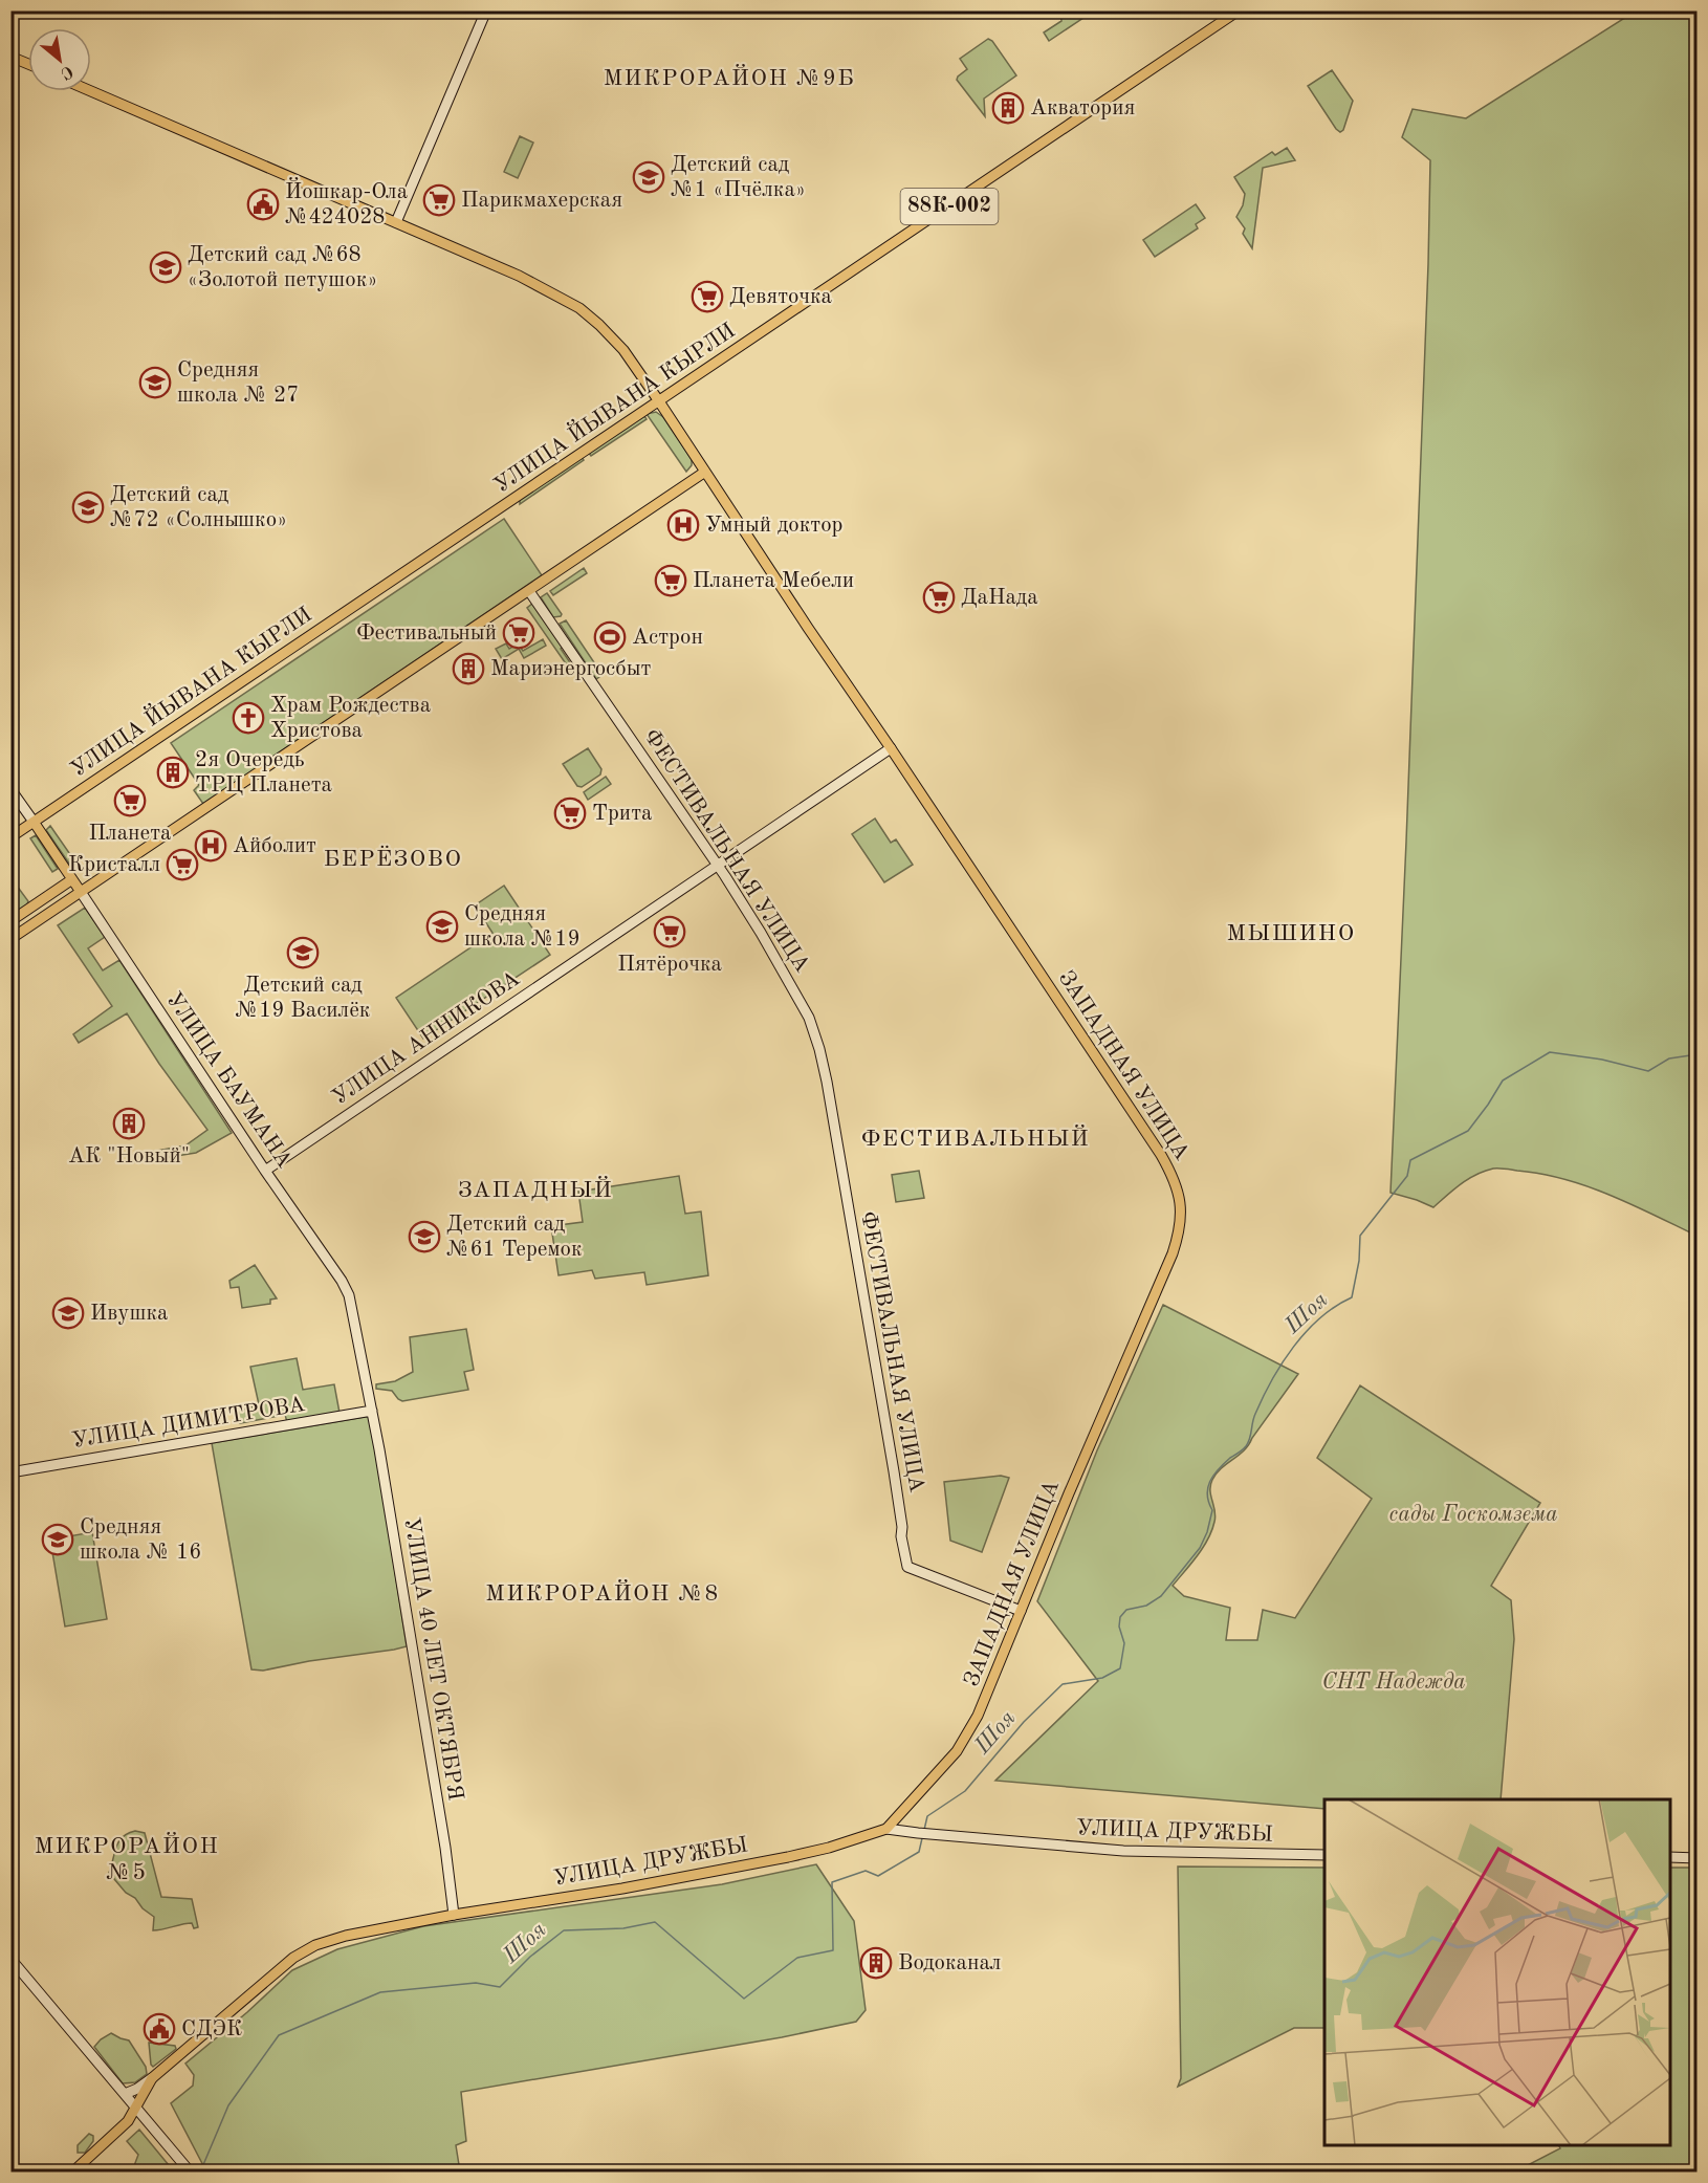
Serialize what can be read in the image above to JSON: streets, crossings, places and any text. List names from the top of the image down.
{
  "streets": {
    "main road": [
      "88К-002",
      "УЛИЦА ЙЫВАНА КЫРЛИ",
      "ЗАПАДНАЯ УЛИЦА",
      "УЛИЦА БАУМАНА",
      "УЛИЦА ДРУЖБЫ"
    ],
    "street": [
      "ФЕСТИВАЛЬНАЯ УЛИЦА",
      "УЛИЦА АННИКОВА",
      "УЛИЦА ДИМИТРОВА",
      "УЛИЦА 40 ЛЕТ ОКТЯБРЯ"
    ]
  },
  "crossings": [
    ["УЛИЦА ЙЫВАНА КЫРЛИ", "ЗАПАДНАЯ УЛИЦА"],
    ["УЛИЦА ЙЫВАНА КЫРЛИ", "УЛИЦА БАУМАНА"],
    ["ФЕСТИВАЛЬНАЯ УЛИЦА", "УЛИЦА АННИКОВА"],
    ["ФЕСТИВАЛЬНАЯ УЛИЦА", "ЗАПАДНАЯ УЛИЦА"],
    ["УЛИЦА АННИКОВА", "ЗАПАДНАЯ УЛИЦА"],
    ["УЛИЦА АННИКОВА", "УЛИЦА БАУМАНА"],
    ["ЗАПАДНАЯ УЛИЦА", "УЛИЦА ДРУЖБЫ"],
    ["УЛИЦА БАУМАНА", "УЛИЦА ДИМИТРОВА"],
    ["УЛИЦА БАУМАНА", "УЛИЦА 40 ЛЕТ ОКТЯБРЯ"],
    ["УЛИЦА ДИМИТРОВА", "УЛИЦА 40 ЛЕТ ОКТЯБРЯ"],
    ["УЛИЦА 40 ЛЕТ ОКТЯБРЯ", "УЛИЦА ДРУЖБЫ"]
  ],
  "districts": [
    "МИКРОРАЙОН №9Б",
    "БЕРЁЗОВО",
    "МЫШИНО",
    "ФЕСТИВАЛЬНЫЙ",
    "ЗАПАДНЫЙ",
    "МИКРОРАЙОН №8",
    "МИКРОРАЙОН №5"
  ],
  "water": ["Шоя"],
  "parks": ["сады Госкомзема", "СНТ Надежда"],
  "places": {
    "building": [
      "Акватория",
      "Мариэнергосбыт",
      "2я Очередь ТРЦ Планета",
      "АК \"Новый\"",
      "Водоканал"
    ],
    "school or university": [
      "Детский сад №1 «Пчёлка»",
      "Детский сад №68 «Золотой петушок»",
      "Средняя школа № 27",
      "Детский сад №72 «Солнышко»",
      "Средняя школа №19",
      "Детский сад №19 Василёк",
      "Детский сад №61 Теремок",
      "Ивушка",
      "Средняя школа № 16"
    ],
    "supermarket": [
      "Парикмахерская",
      "Девяточка",
      "Планета Мебели",
      "ДаНада",
      "Фестивальный",
      "Планета",
      "Трита",
      "Кристалл",
      "Пятёрочка"
    ],
    "public building": ["Йошкар-Ола №424028", "СДЭК"],
    "hospital": ["Умный доктор", "Айболит"],
    "sports": ["Астрон"],
    "church": ["Храм Рождества Христова"]
  },
  "north": "bottom right"
}
